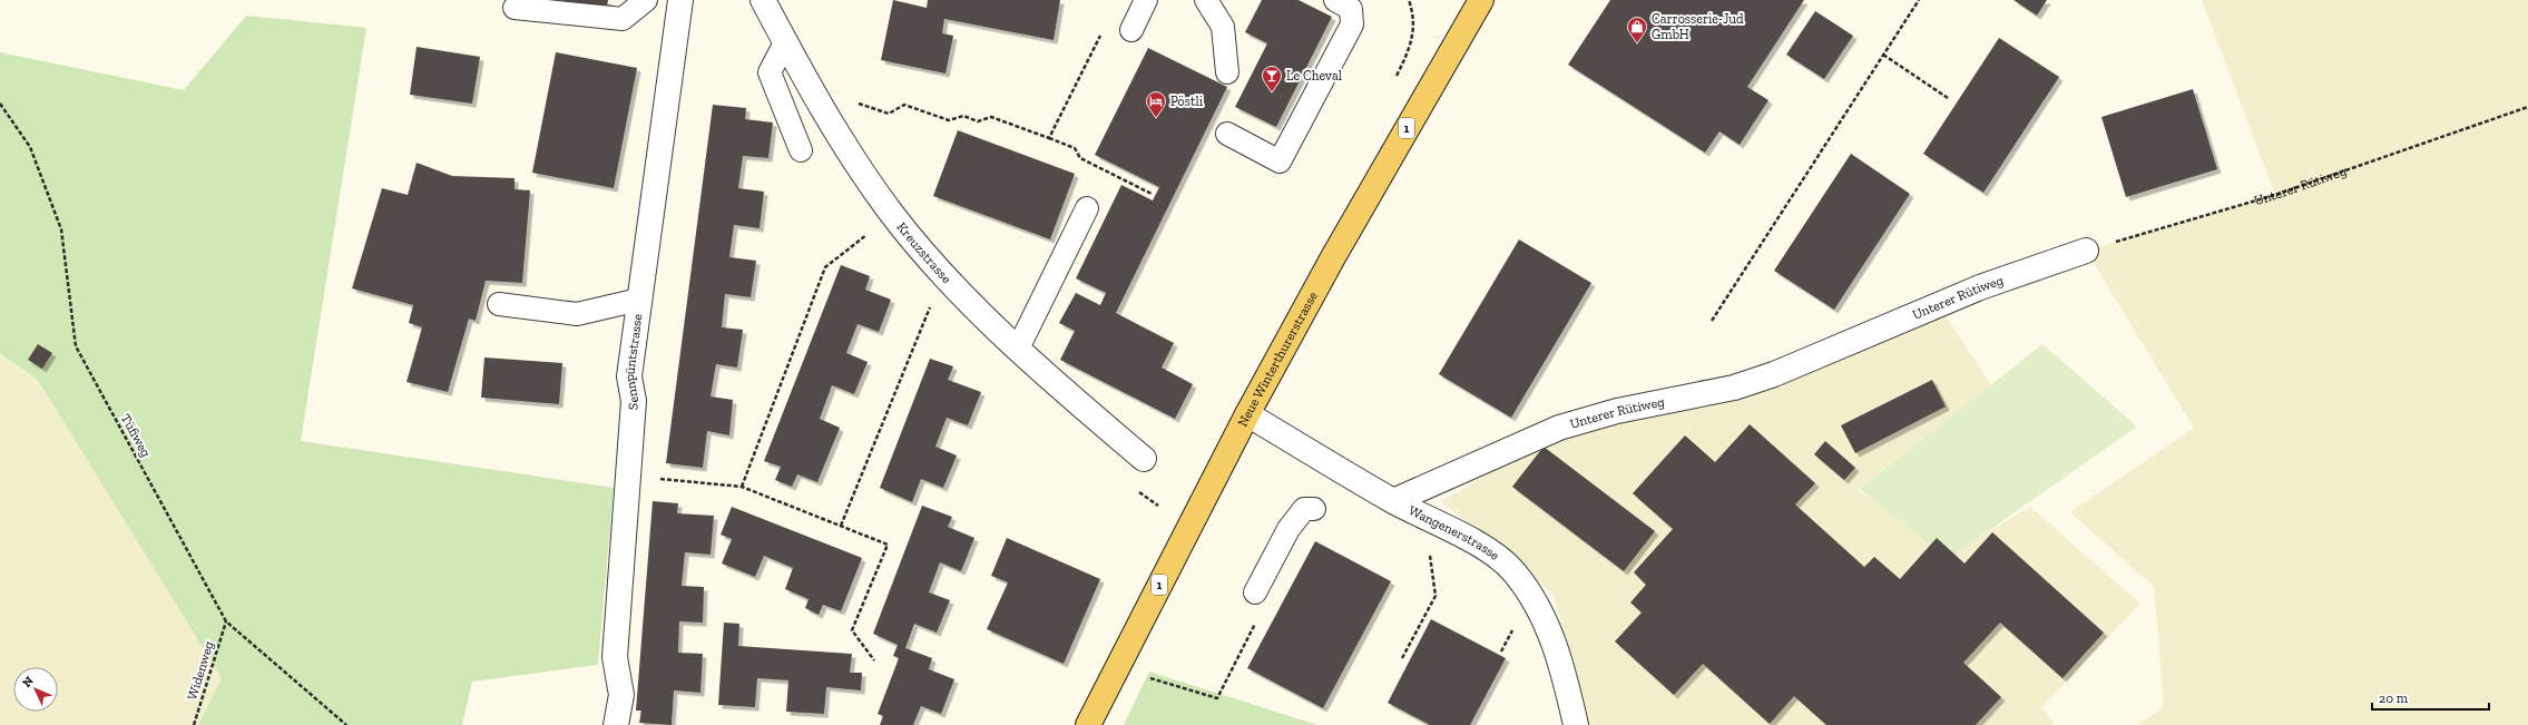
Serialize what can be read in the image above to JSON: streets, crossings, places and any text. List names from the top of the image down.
{
  "streets": {
    "main road": ["1", "Neue Winterthurerstrasse"],
    "street": [
      "Unterer Rütiweg",
      "Kreuzstrasse",
      "Sennpüntstrasse",
      "Wangenerstrasse"
    ],
    "path": ["Tüfiweg", "Widenweg"]
  },
  "crossings": [
    ["Unterer Rütiweg", "Wangenerstrasse"],
    ["Neue Winterthurerstrasse", "Wangenerstrasse"],
    ["Tüfiweg", "Widenweg"]
  ],
  "places": {
    "shop": ["Carrosserie-Jud GmbH"],
    "bar": ["Le Cheval"],
    "hotel": ["Pöstli"]
  },
  "scale_bar": "20 m",
  "north": "top left"
}
